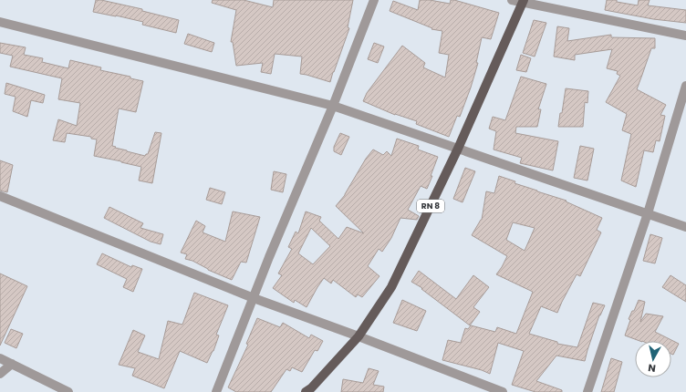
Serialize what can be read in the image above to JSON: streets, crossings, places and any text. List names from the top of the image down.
{
  "streets": {
    "main road": ["RN 8"]
  },
  "north": "bottom"
}
